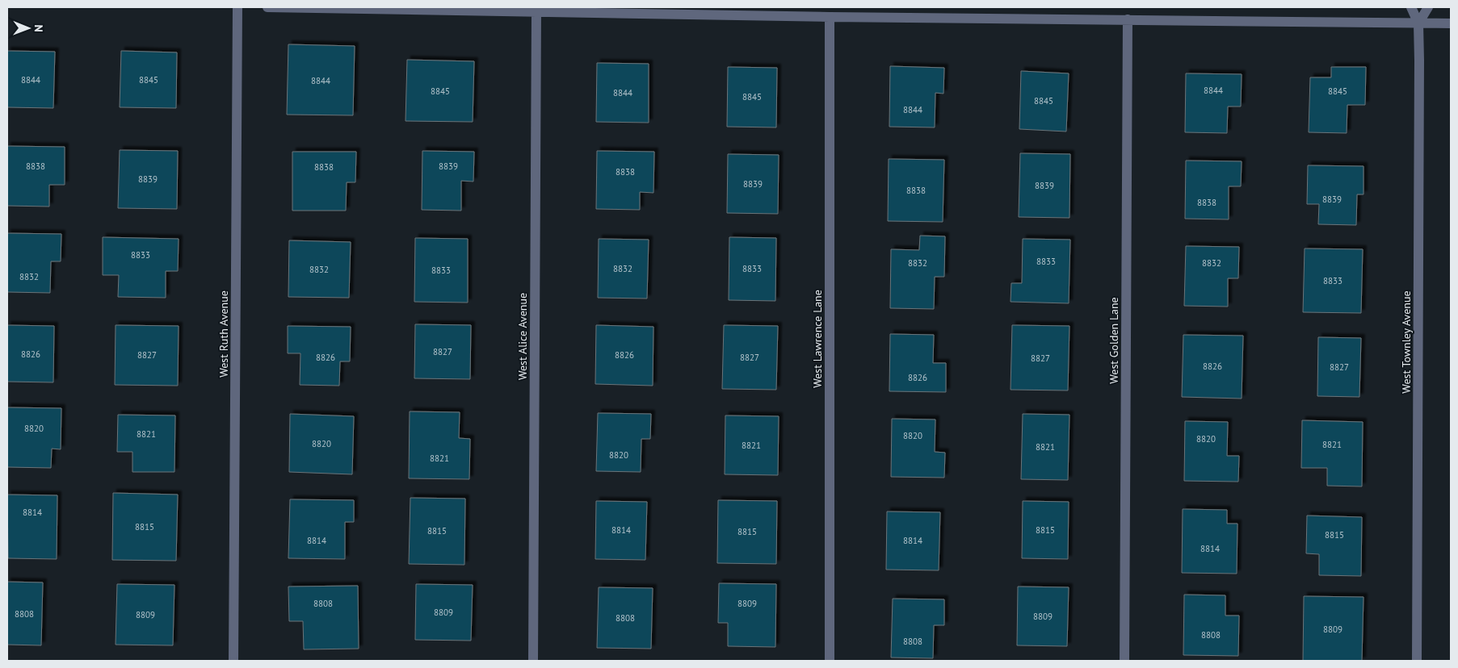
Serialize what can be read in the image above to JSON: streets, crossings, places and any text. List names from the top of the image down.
{
  "streets": {
    "street": [
      "West Ruth Avenue",
      "West Alice Avenue",
      "West Lawrence Lane",
      "West Golden Lane",
      "West Townley Avenue"
    ]
  },
  "house_numbers": [
    "8844",
    "8845",
    "8844",
    "8844",
    "8845",
    "8845",
    "8844",
    "8845",
    "8845",
    "8844",
    "8838",
    "8839",
    "8838",
    "8838",
    "8839",
    "8839",
    "8839",
    "8838",
    "8839",
    "8838",
    "8833",
    "8833",
    "8832",
    "8832",
    "8832",
    "8833",
    "8832",
    "8833",
    "8832",
    "8833",
    "8827",
    "8826",
    "8827",
    "8826",
    "8826",
    "8827",
    "8827",
    "8826",
    "8827",
    "8826",
    "8820",
    "8821",
    "8820",
    "8820",
    "8820",
    "8821",
    "8821",
    "8821",
    "8820",
    "8821",
    "8814",
    "8815",
    "8814",
    "8815",
    "8815",
    "8815",
    "8815",
    "8814",
    "8814",
    "8814",
    "8808",
    "8809",
    "8809",
    "8808",
    "8809",
    "8809",
    "8808",
    "8809",
    "8808",
    "8808"
  ],
  "north": "right"
}
